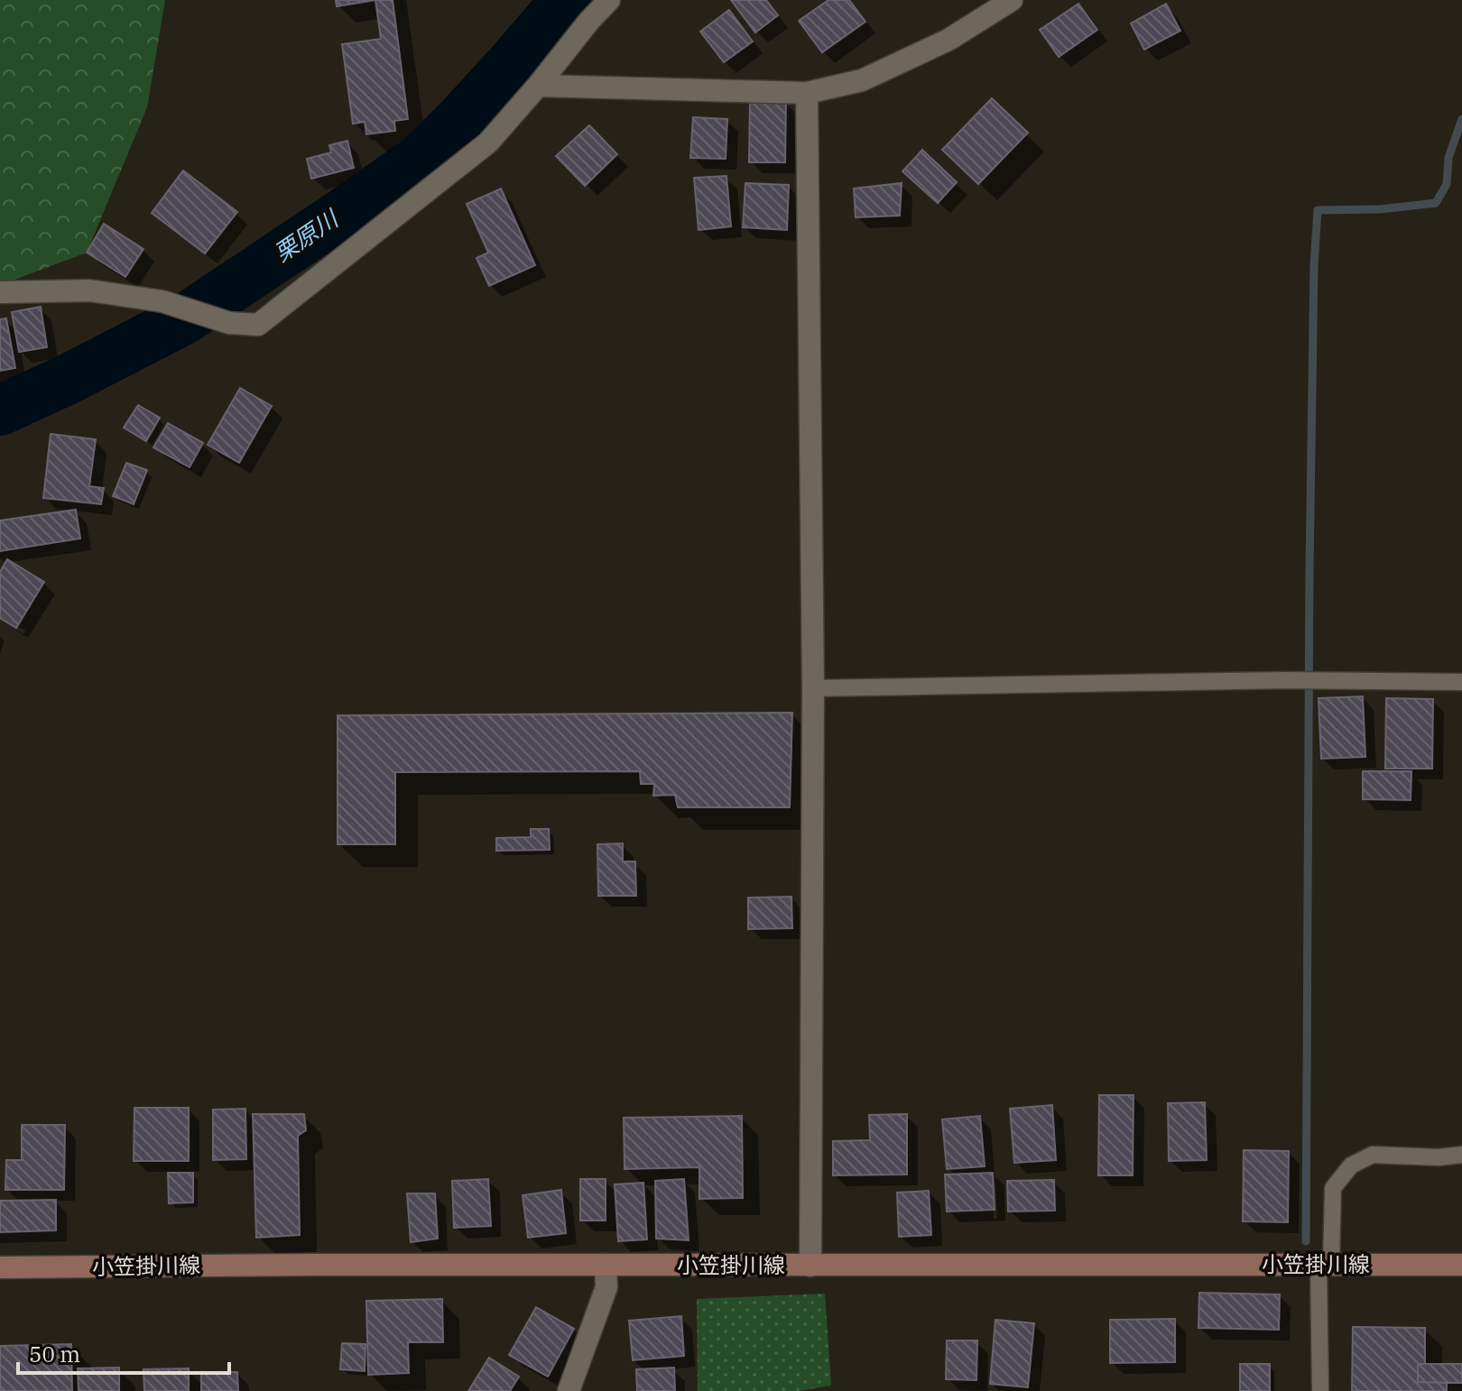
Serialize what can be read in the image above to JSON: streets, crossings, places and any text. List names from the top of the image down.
{
  "streets": {
    "main road": ["小笠掛川線"]
  },
  "water": ["栗原川"],
  "scale_bar": "50 m"
}
